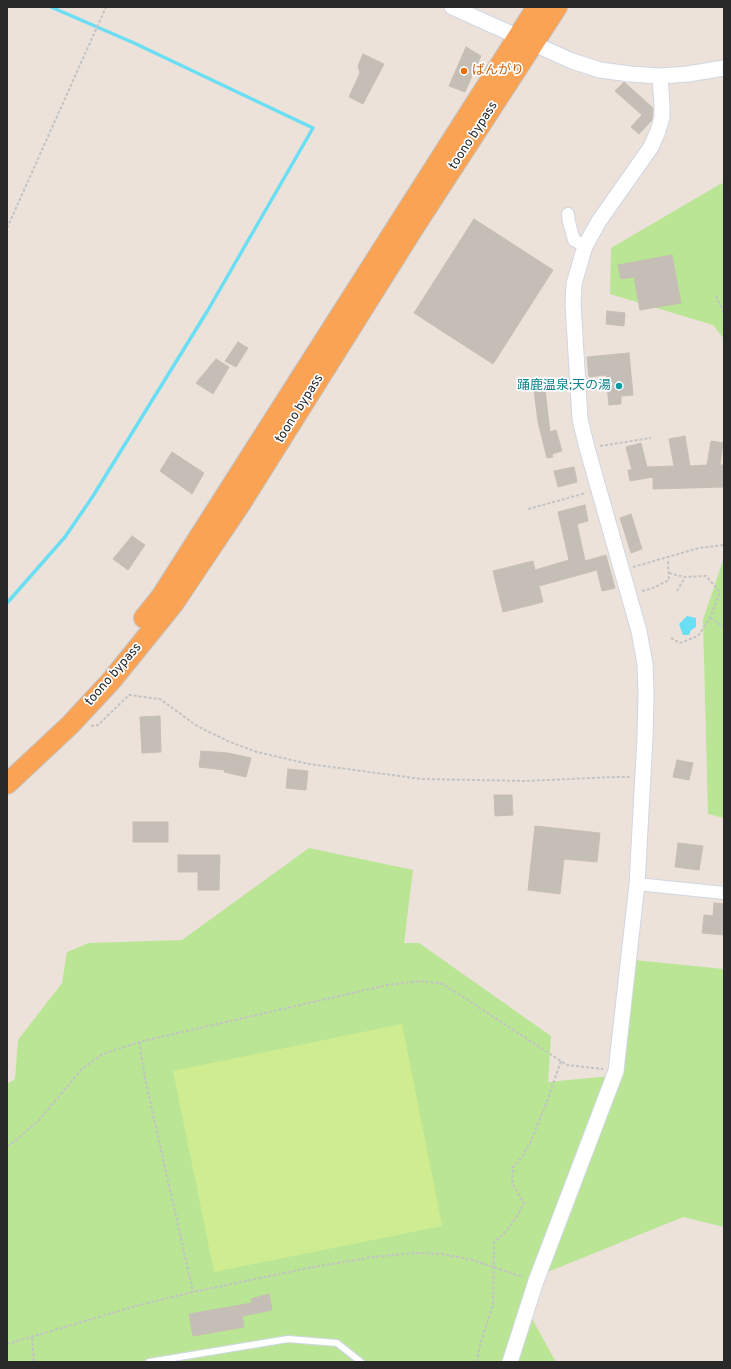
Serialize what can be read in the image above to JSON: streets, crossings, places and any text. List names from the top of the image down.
{
  "streets": {
    "highway": ["toono bypass"]
  },
  "places": ["ばんがり", "踊鹿温泉;天の湯"]
}
